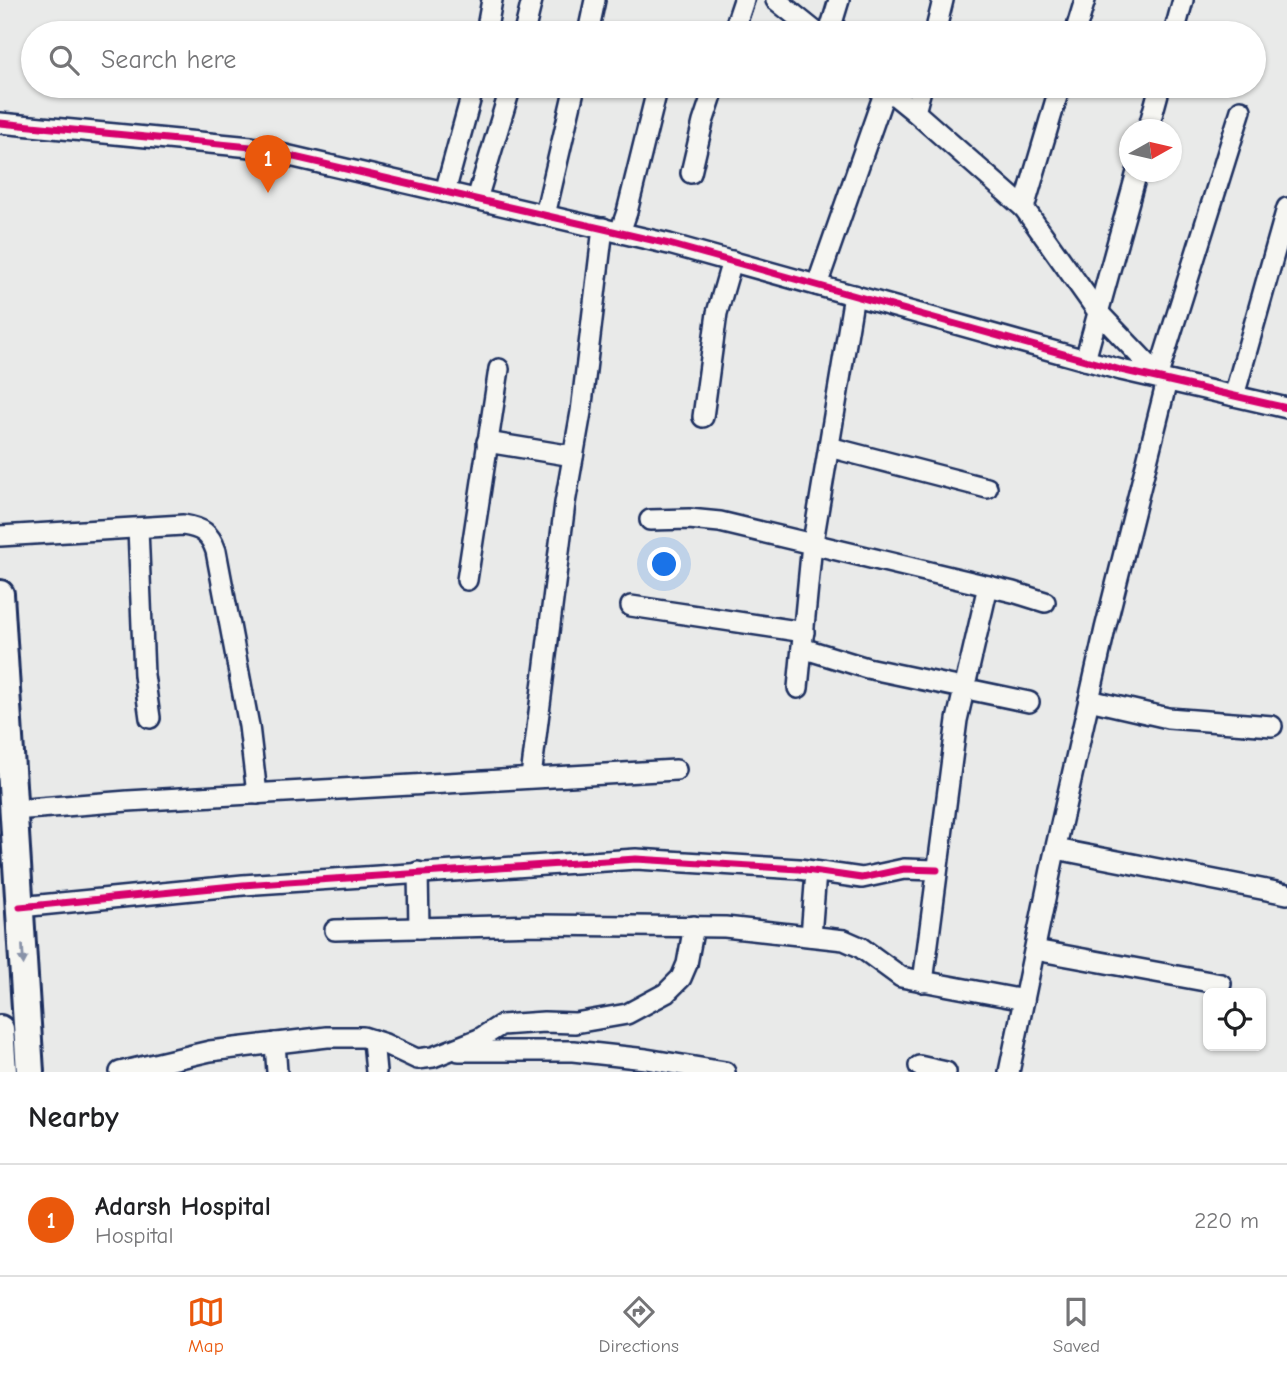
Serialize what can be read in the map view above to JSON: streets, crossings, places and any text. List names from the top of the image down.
{
  "north": "right",
  "page": {
    "search": "Search here",
    "pins": "1",
    "heading": "Nearby",
    "list": [
      {
        "mark": "1",
        "name": "Adarsh Hospital",
        "note": "Hospital",
        "value": "220 m"
      }
    ],
    "nav": ["Map", "Directions", "Saved"]
  }
}
